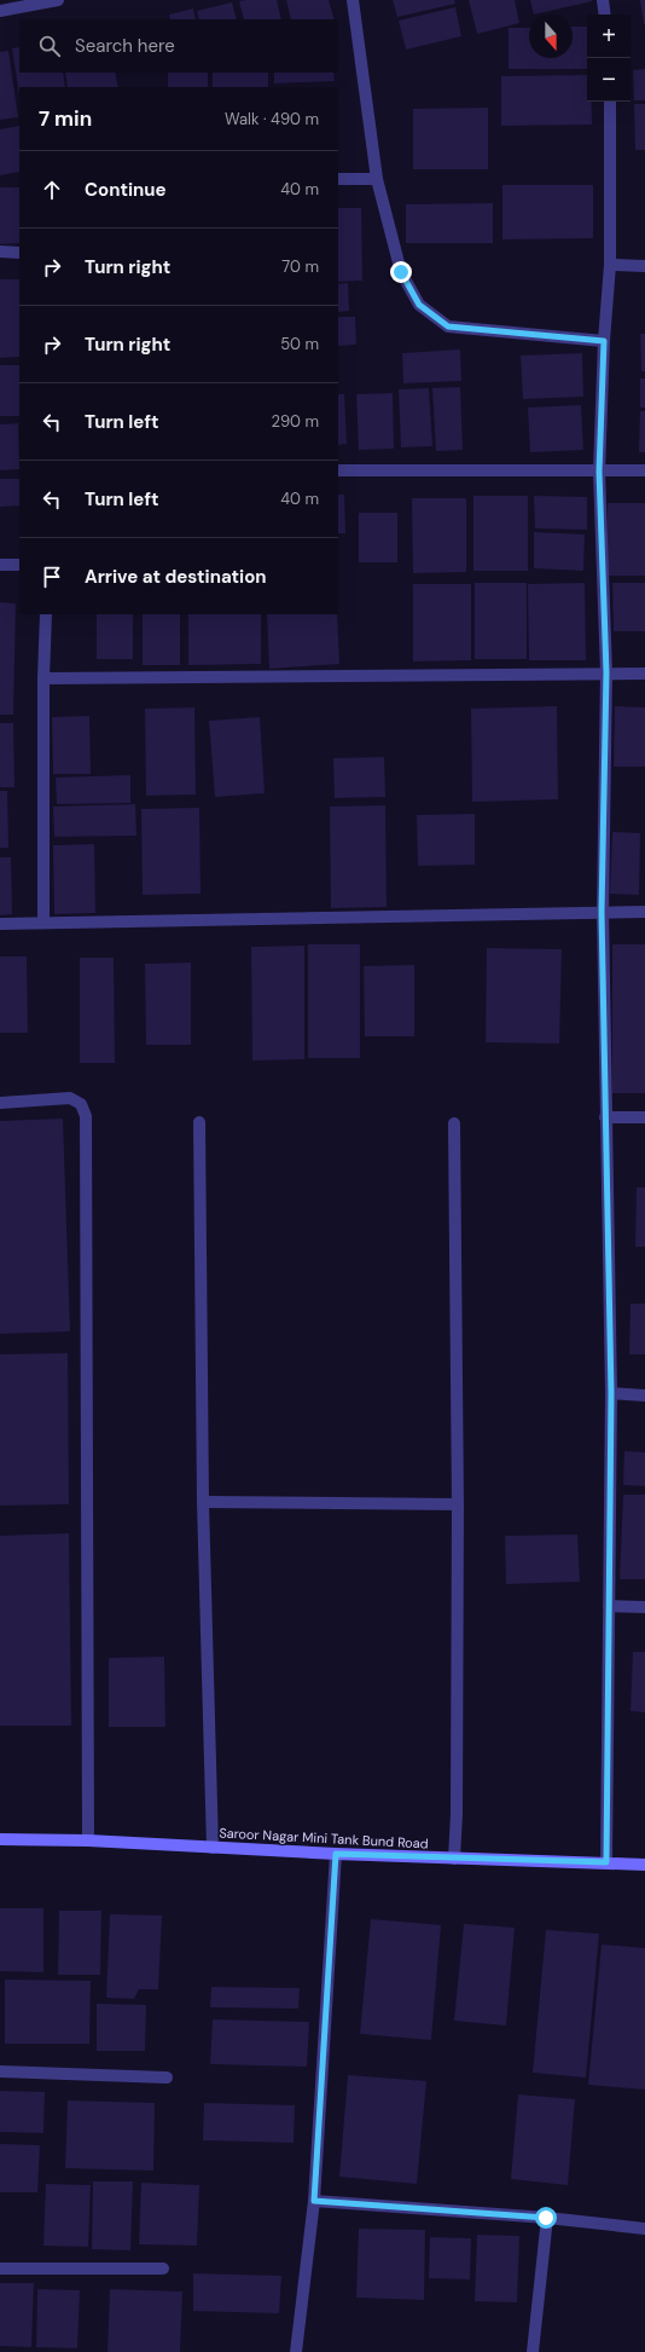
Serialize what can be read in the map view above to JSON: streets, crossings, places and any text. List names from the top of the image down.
{
  "streets": {
    "main road": ["Saroor Nagar Mini Tank Bund Road"]
  },
  "north": "bottom",
  "page": {
    "map_buttons": ["+", "−"],
    "search": "Search here",
    "heading": ["7 min", "Walk · 490 m"],
    "list": [
      ["Continue", "40 m"],
      ["Turn right", "70 m"],
      ["Turn right", "50 m"],
      ["Turn left", "290 m"],
      ["Turn left", "40 m"],
      "Arrive at destination"
    ]
  }
}
